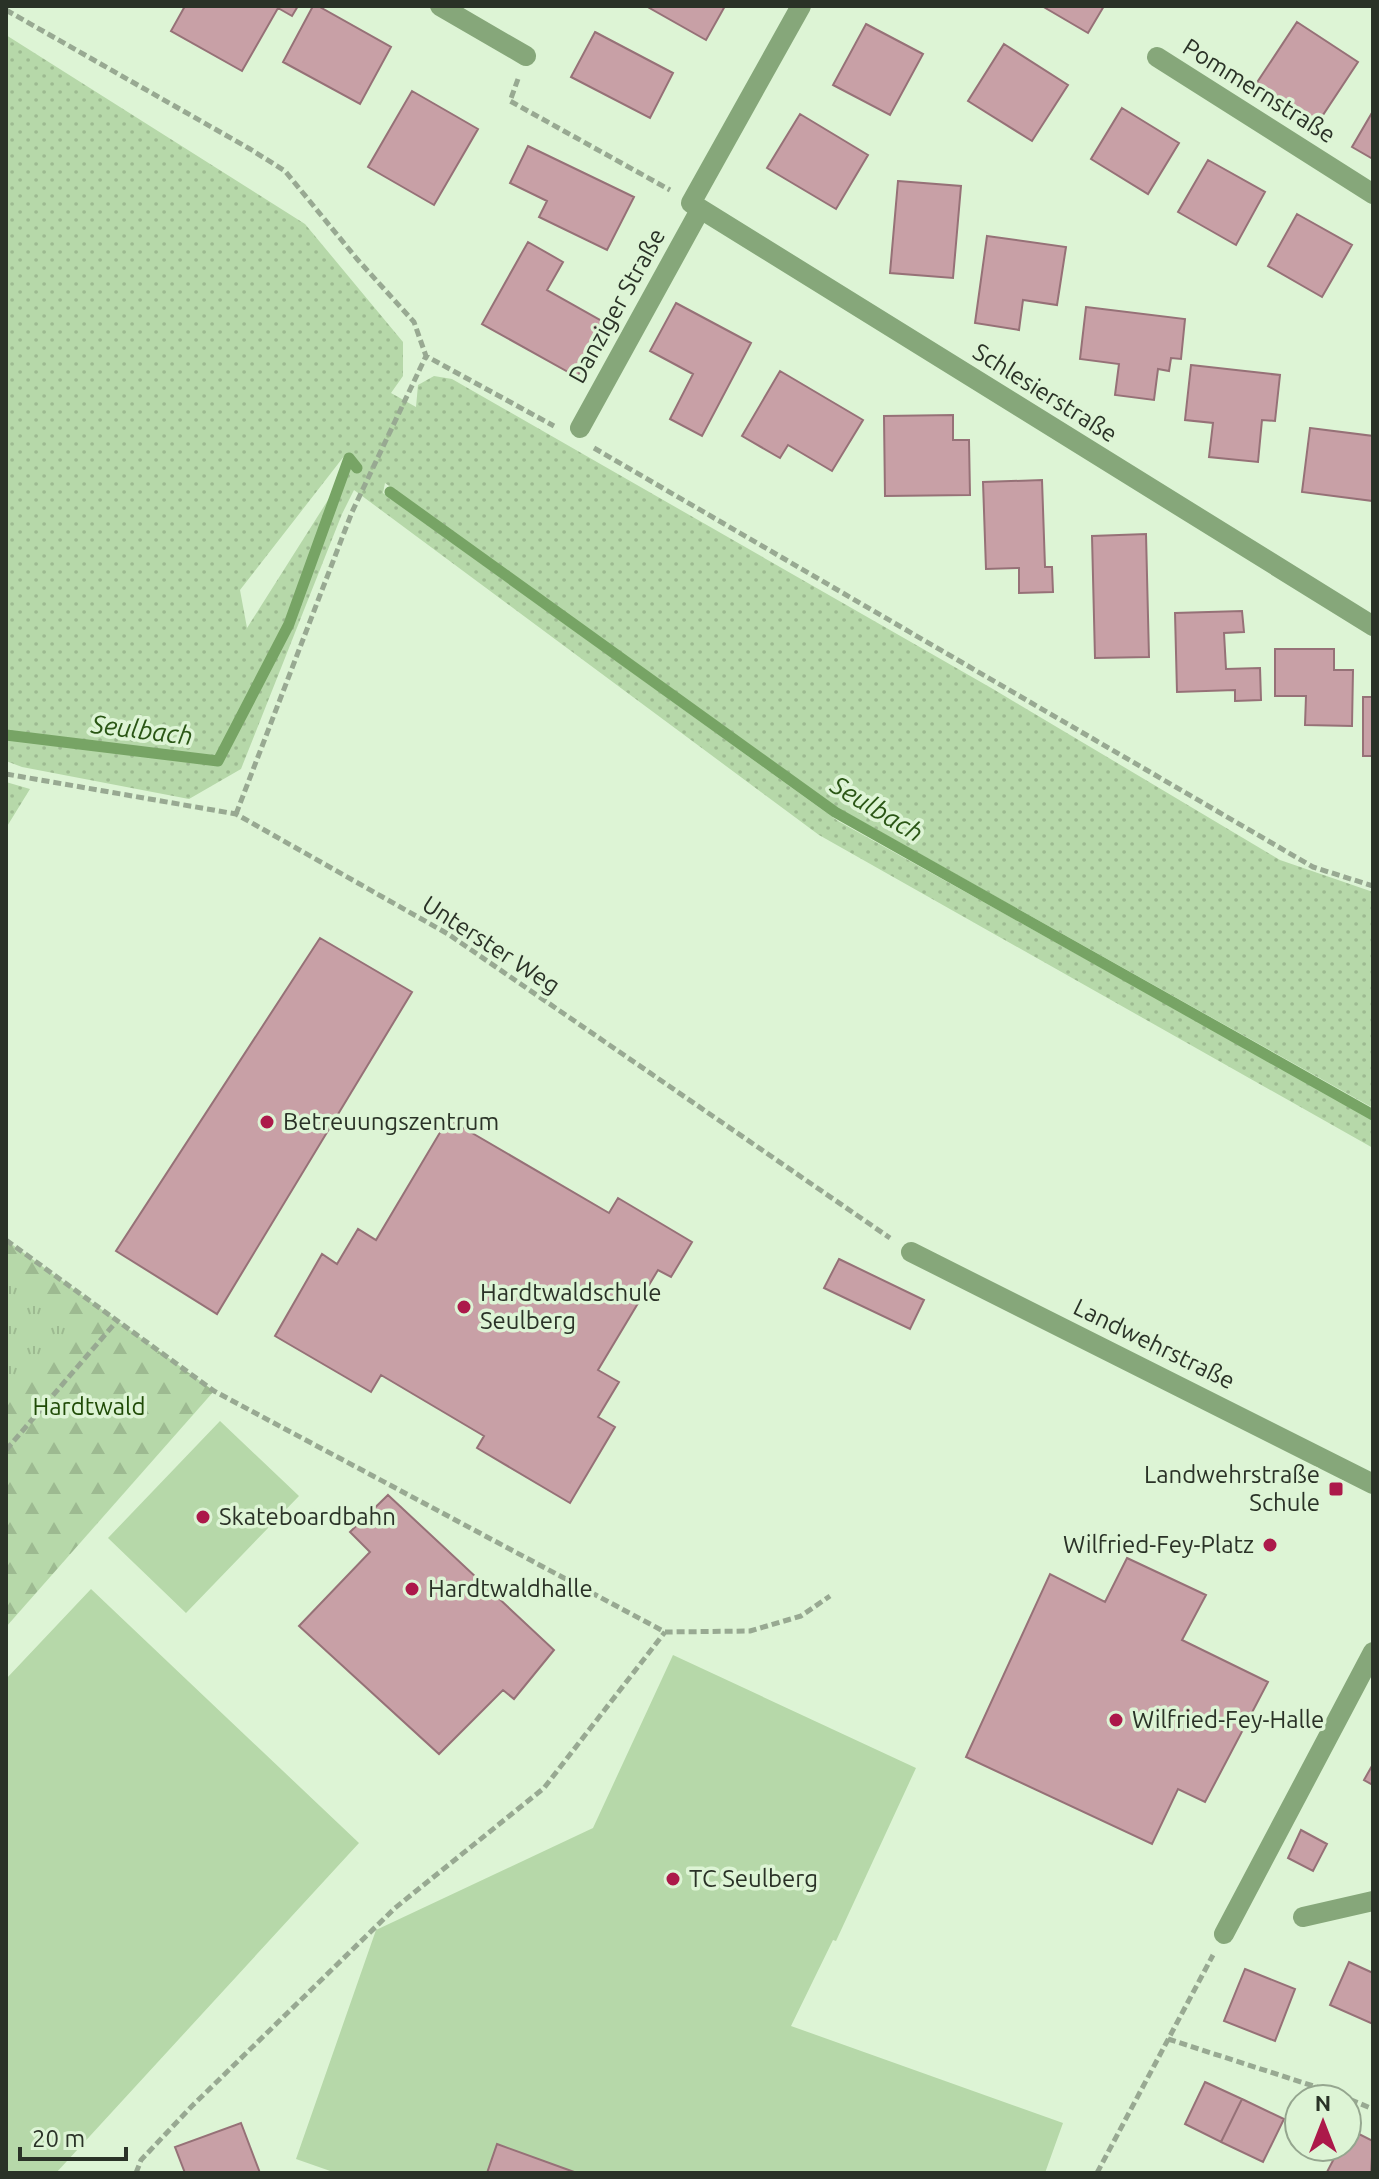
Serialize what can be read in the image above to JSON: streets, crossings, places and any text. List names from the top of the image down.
{
  "streets": {
    "street": [
      "Pommernstraße",
      "Danziger Straße",
      "Schlesierstraße",
      "Landwehrstraße"
    ],
    "path": ["Unterster Weg"]
  },
  "crossings": [
    ["Danziger Straße", "Schlesierstraße"],
    ["Unterster Weg", "Landwehrstraße"]
  ],
  "water": ["Seulbach"],
  "parks": ["Hardtwald"],
  "places": {
    "other": [
      "Betreuungszentrum",
      "Hardtwaldschule Seulberg",
      "Skateboardbahn",
      "Wilfried-Fey-Platz",
      "Hardtwaldhalle",
      "Wilfried-Fey-Halle",
      "TC Seulberg"
    ],
    "transit": ["Landwehrstraße Schule"]
  },
  "scale_bar": "20 m",
  "north": "top"
}
